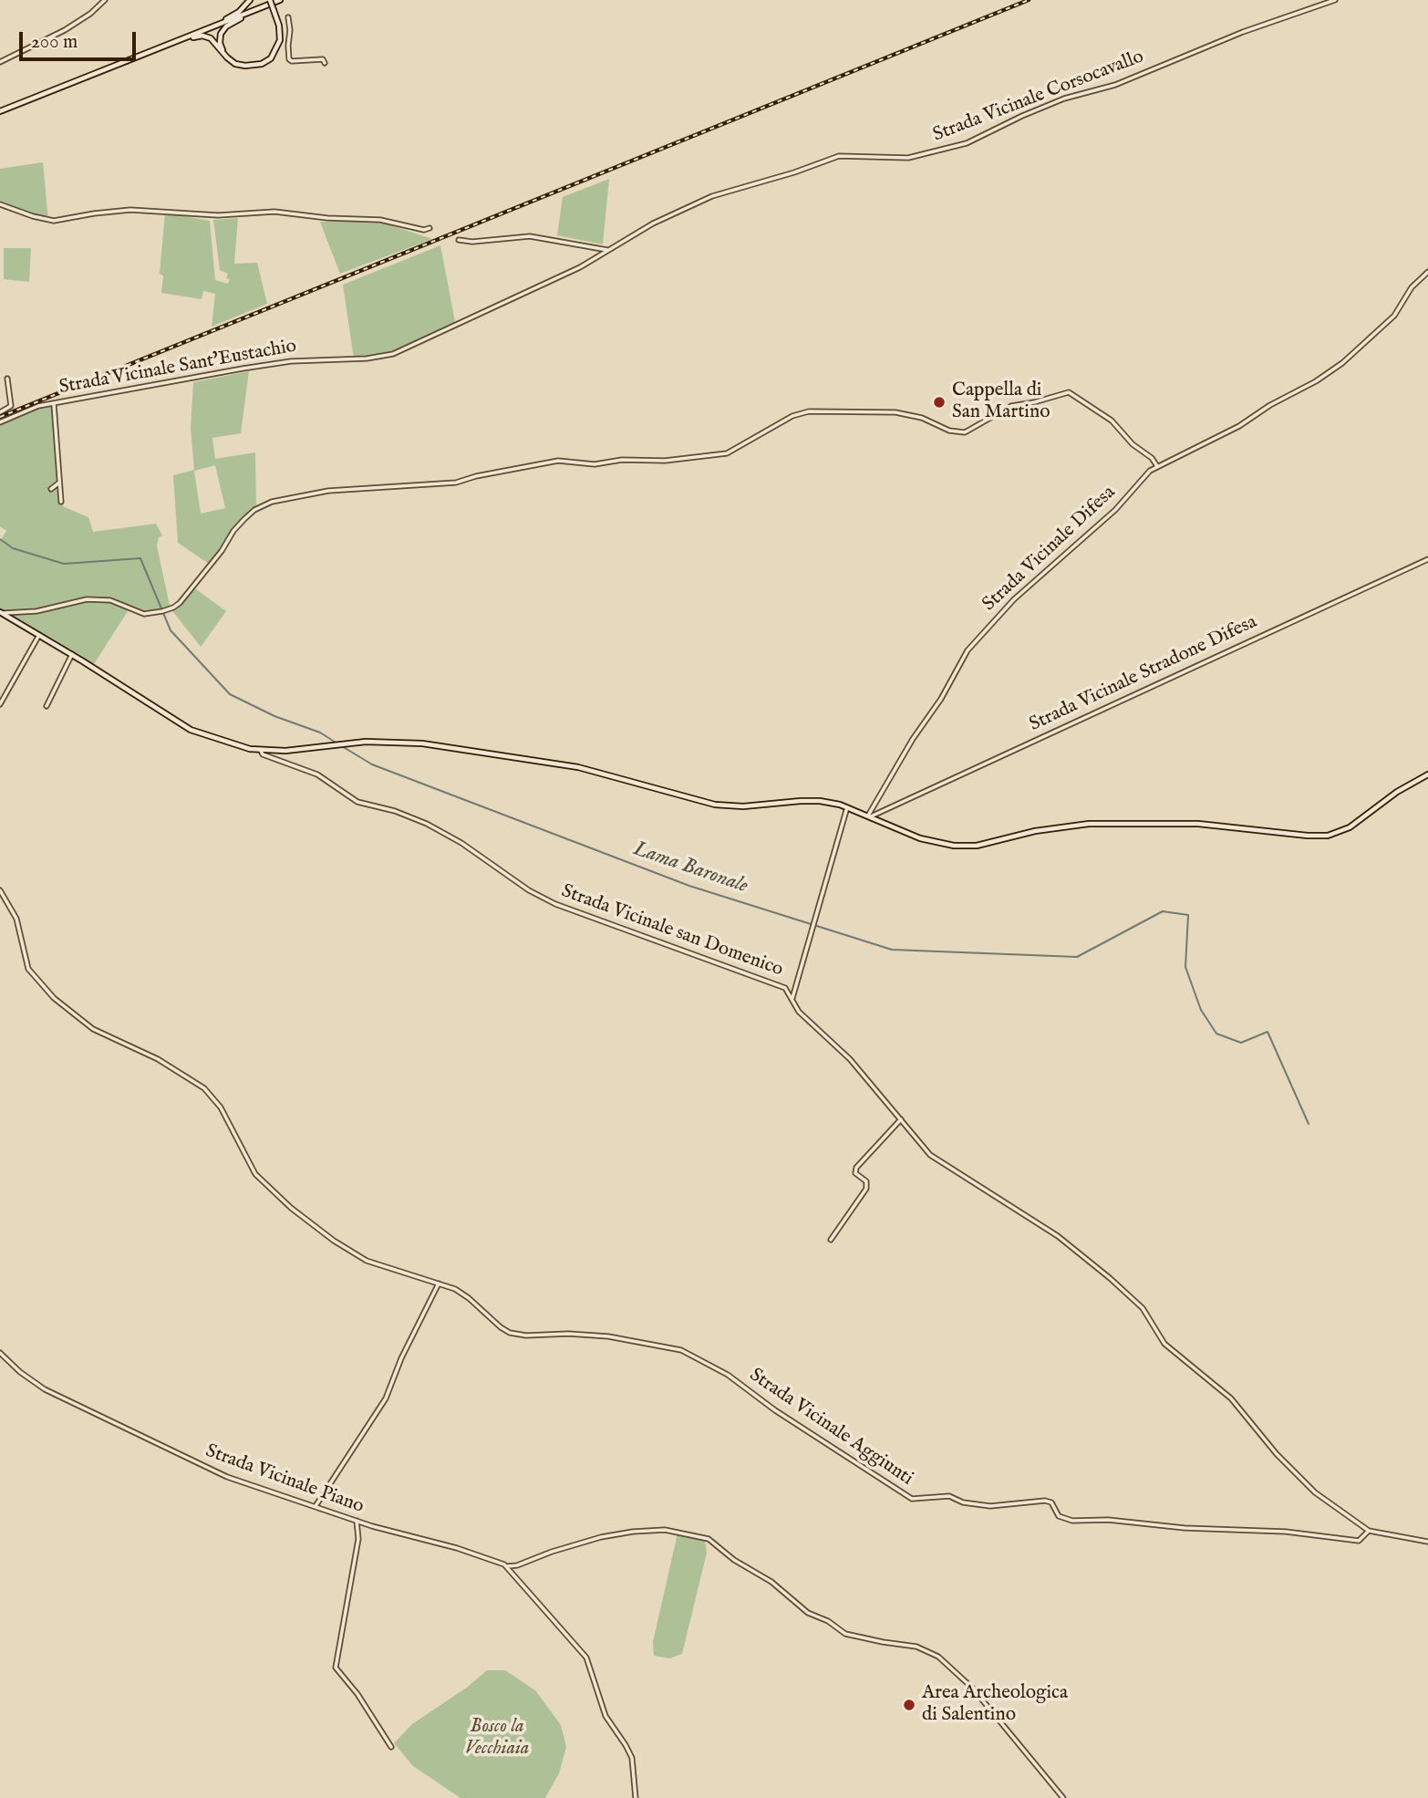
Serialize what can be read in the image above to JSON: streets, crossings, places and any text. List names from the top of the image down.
{
  "streets": {
    "street": [
      "Strada Vicinale Corsocavallo",
      "Strada Vicinale Sant'Eustachio",
      "Strada Vicinale Difesa",
      "Strada Vicinale Stradone Difesa",
      "Strada Vicinale san Domenico",
      "Strada Vicinale Aggiunti",
      "Strada Vicinale Piano"
    ]
  },
  "crossings": [
    ["Strada Vicinale Corsocavallo", "Strada Vicinale Sant'Eustachio"],
    ["Strada Vicinale Difesa", "Strada Vicinale Stradone Difesa"],
    ["Strada Vicinale san Domenico", "Strada Vicinale Aggiunti"]
  ],
  "water": ["Lama Baronale"],
  "parks": ["Bosco la Vecchiaia"],
  "places": ["Cappella di San Martino", "Area Archeologica di Salentino"],
  "scale_bar": "200 m"
}
